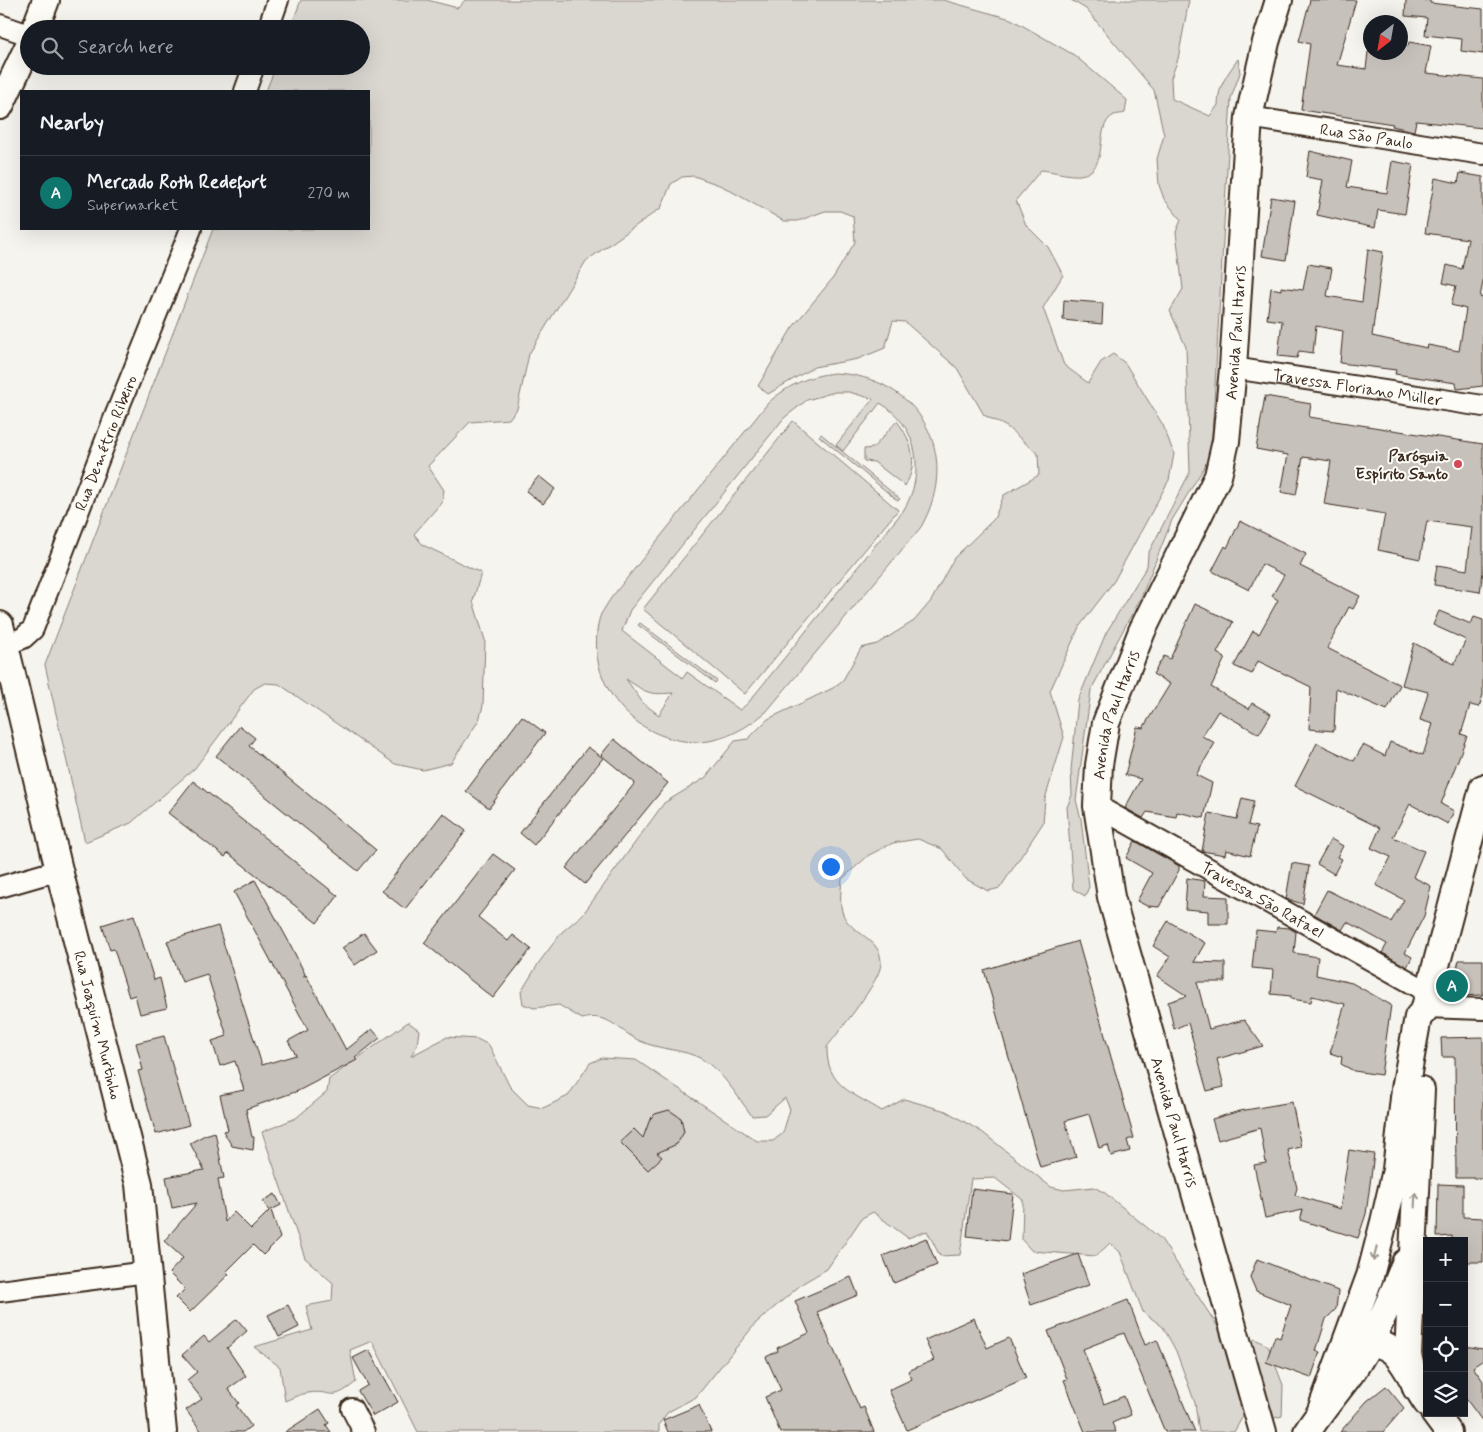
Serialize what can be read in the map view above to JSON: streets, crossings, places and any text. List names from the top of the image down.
{
  "streets": {
    "main road": ["Avenida Paul Harris", "Rua Joaquim Murtinho"],
    "street": [
      "Rua São Paulo",
      "Travessa Floriano Müller",
      "Rua Demétrio Ribeiro",
      "Travessa São Rafael"
    ]
  },
  "crossings": [
    ["Rua São Paulo", "Avenida Paul Harris"],
    ["Avenida Paul Harris", "Travessa Floriano Müller"],
    ["Avenida Paul Harris", "Travessa São Rafael"],
    ["Rua Demétrio Ribeiro", "Rua Joaquim Murtinho"]
  ],
  "places": ["Paróquia Espírito Santo"],
  "north": "bottom left",
  "page": {
    "search": "Search here",
    "heading": "Nearby",
    "list": [
      {
        "mark": "A",
        "name": "Mercado Roth Redefort",
        "note": "Supermarket",
        "value": "270 m"
      }
    ],
    "pins": "A",
    "map_buttons": ["+", "−"]
  }
}
